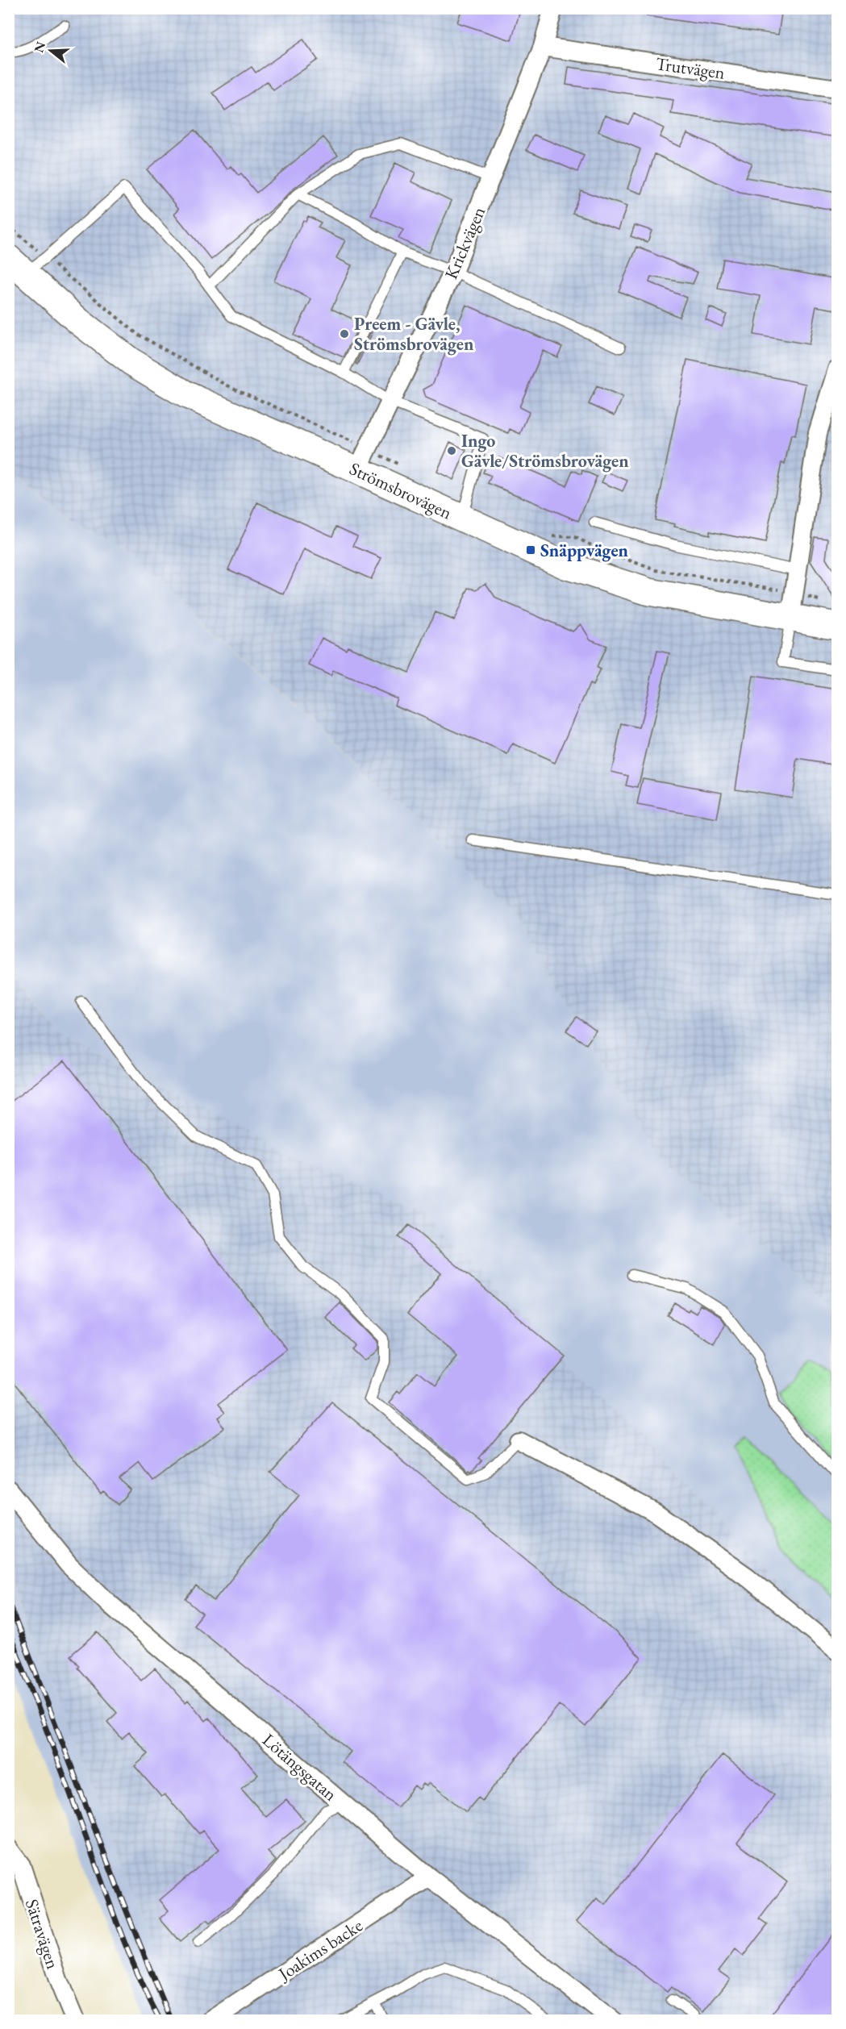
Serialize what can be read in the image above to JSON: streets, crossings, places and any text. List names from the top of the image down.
{
  "streets": {
    "main road": ["Strömsbrovägen"],
    "street": [
      "Trutvägen",
      "Krickvägen",
      "Lötängsgatan",
      "Sätravägen",
      "Joakims backe"
    ]
  },
  "crossings": [
    ["Trutvägen", "Krickvägen"],
    ["Krickvägen", "Strömsbrovägen"],
    ["Lötängsgatan", "Joakims backe"]
  ],
  "places": {
    "other": ["Preem - Gävle, Strömsbrovägen", "Ingo Gävle/Strömsbrovägen"],
    "transit": ["Snäppvägen"]
  },
  "north": "left"
}
